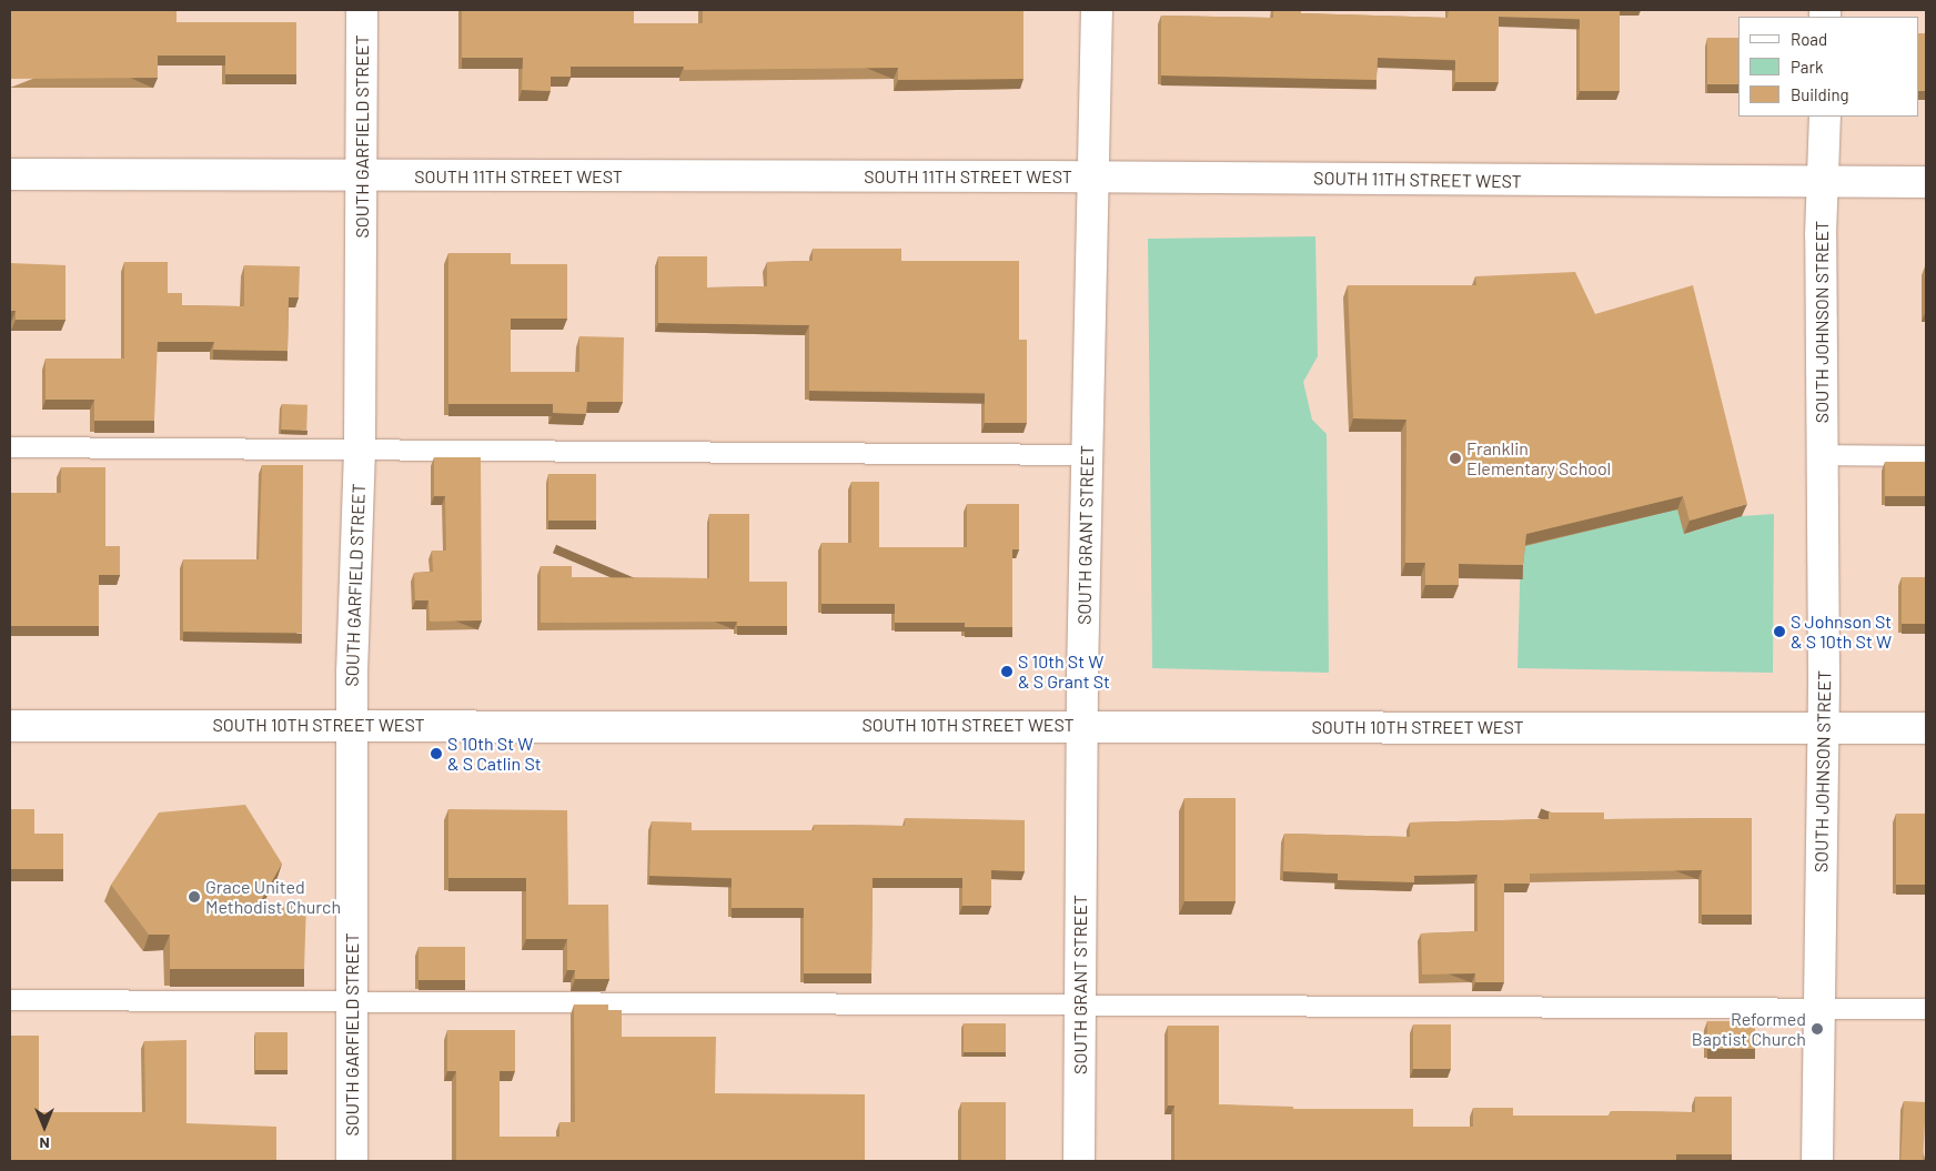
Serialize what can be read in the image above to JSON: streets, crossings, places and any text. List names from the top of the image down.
{
  "streets": {
    "street": [
      "SOUTH GARFIELD STREET",
      "SOUTH 11TH STREET WEST",
      "SOUTH JOHNSON STREET",
      "SOUTH GRANT STREET",
      "SOUTH 10TH STREET WEST"
    ]
  },
  "crossings": [
    ["SOUTH GARFIELD STREET", "SOUTH 11TH STREET WEST"],
    ["SOUTH GARFIELD STREET", "SOUTH 10TH STREET WEST"],
    ["SOUTH 11TH STREET WEST", "SOUTH JOHNSON STREET"],
    ["SOUTH 11TH STREET WEST", "SOUTH GRANT STREET"],
    ["SOUTH JOHNSON STREET", "SOUTH 10TH STREET WEST"],
    ["SOUTH GRANT STREET", "SOUTH 10TH STREET WEST"]
  ],
  "places": [
    "Franklin Elementary School",
    "S Johnson St & S 10th St W",
    "S 10th St W & S Grant St",
    "S 10th St W & S Catlin St",
    "Grace United Methodist Church",
    "Reformed Baptist Church"
  ],
  "legend": ["Road", "Park", "Building"],
  "north": "bottom"
}
